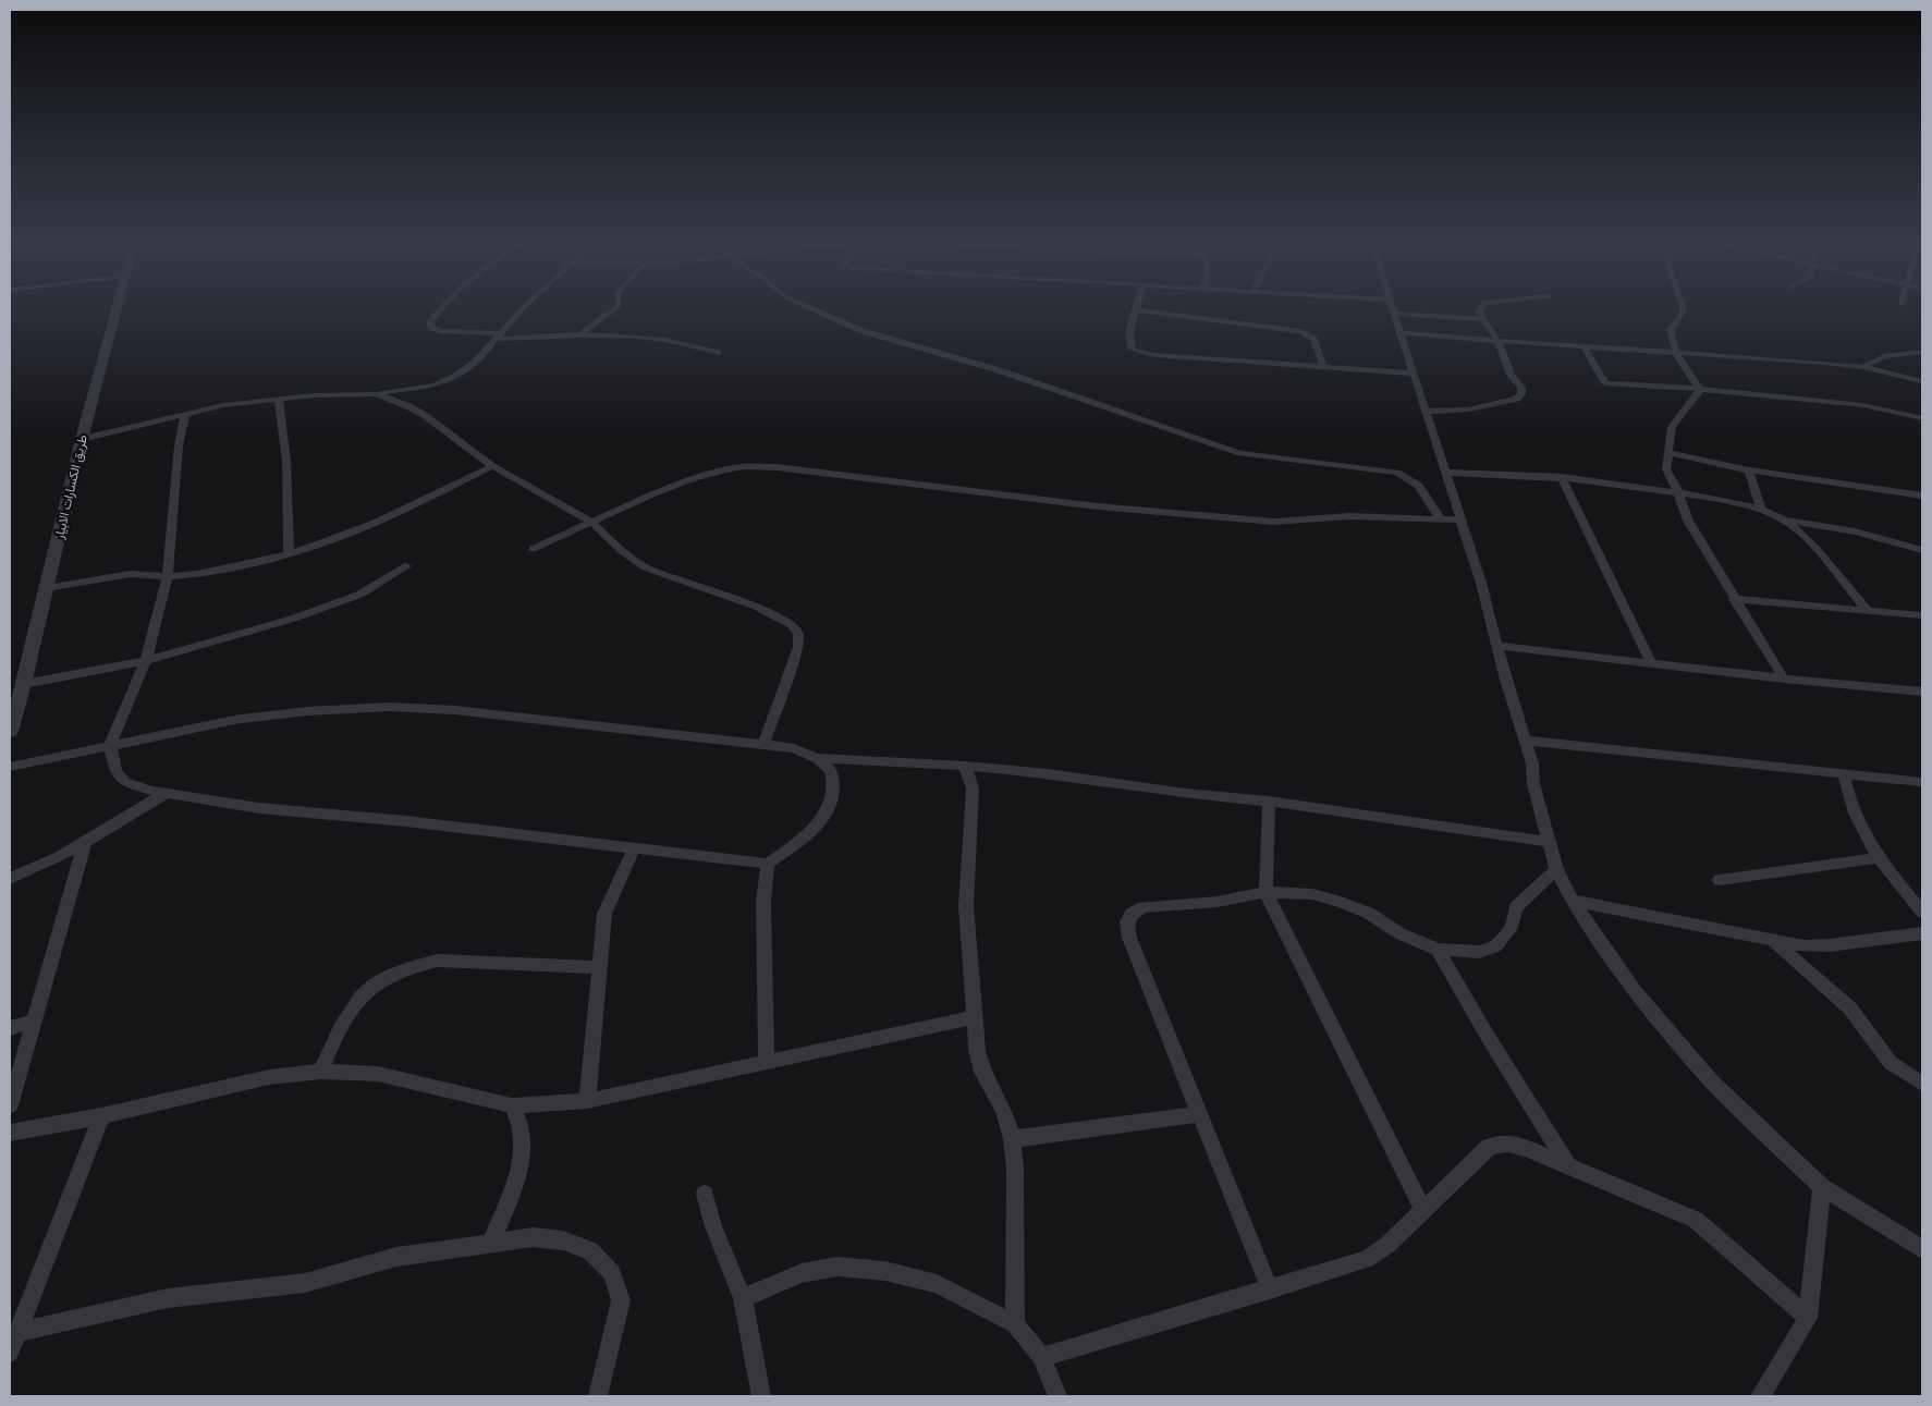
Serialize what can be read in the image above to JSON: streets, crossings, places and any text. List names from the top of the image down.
{
  "streets": {
    "street": ["طريق الكسارات الابيار"]
  }
}
